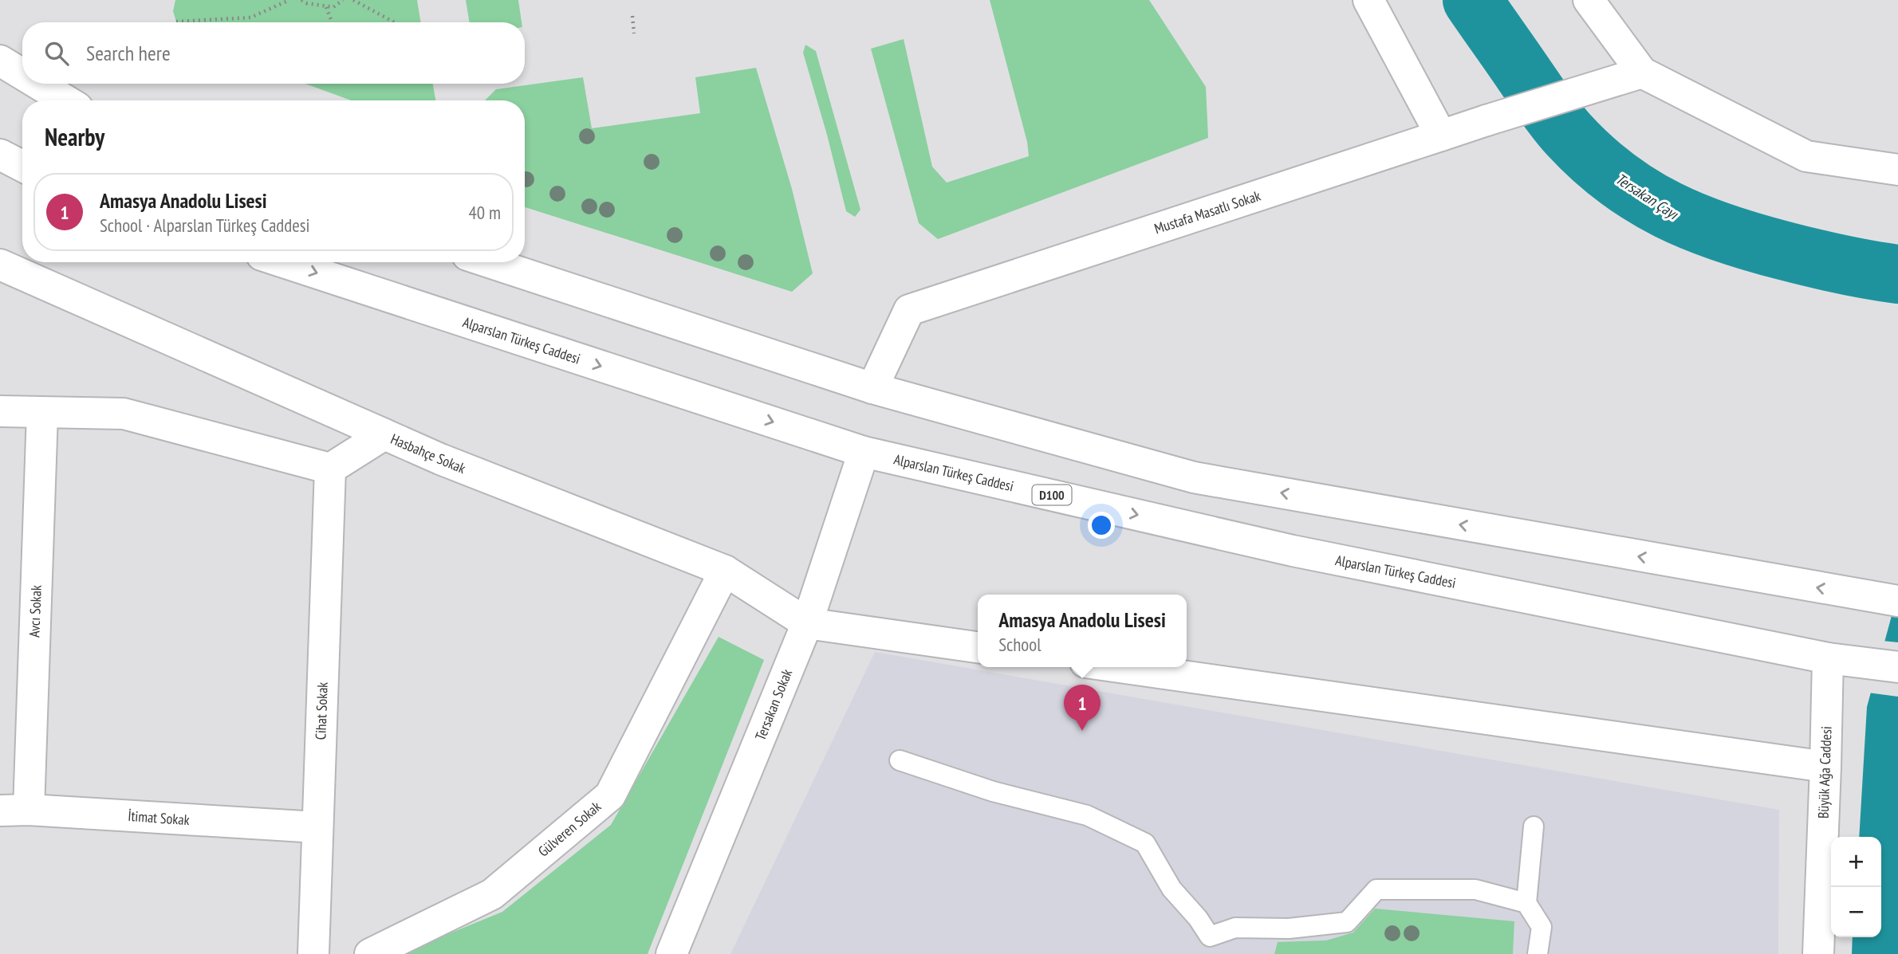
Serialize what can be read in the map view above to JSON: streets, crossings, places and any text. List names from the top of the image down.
{
  "streets": {
    "main road": [
      "Mustafa Masatlı Sokak",
      "Alparslan Türkeş Caddesi",
      "Hasbahçe Sokak",
      "D100",
      "Avcı Sokak",
      "Tersakan Sokak",
      "Cihat Sokak",
      "Büyük Ağa Caddesi",
      "İtimat Sokak",
      "Gülveren Sokak"
    ]
  },
  "crossings": [
    ["Alparslan Türkeş Caddesi", "Tersakan Sokak"],
    ["Alparslan Türkeş Caddesi", "Büyük Ağa Caddesi"],
    ["Hasbahçe Sokak", "Tersakan Sokak"],
    ["Hasbahçe Sokak", "Cihat Sokak"],
    ["Hasbahçe Sokak", "Gülveren Sokak"],
    ["Avcı Sokak", "İtimat Sokak"],
    ["Cihat Sokak", "İtimat Sokak"]
  ],
  "water": ["Tersakan Çayı"],
  "page": {
    "search": "Search here",
    "heading": "Nearby",
    "list": [
      {
        "mark": "1",
        "name": "Amasya Anadolu Lisesi",
        "note": "School · Alparslan Türkeş Caddesi",
        "value": "40 m"
      }
    ],
    "popup": ["Amasya Anadolu Lisesi", "School"],
    "pins": "1",
    "map_buttons": ["+", "−"]
  }
}
